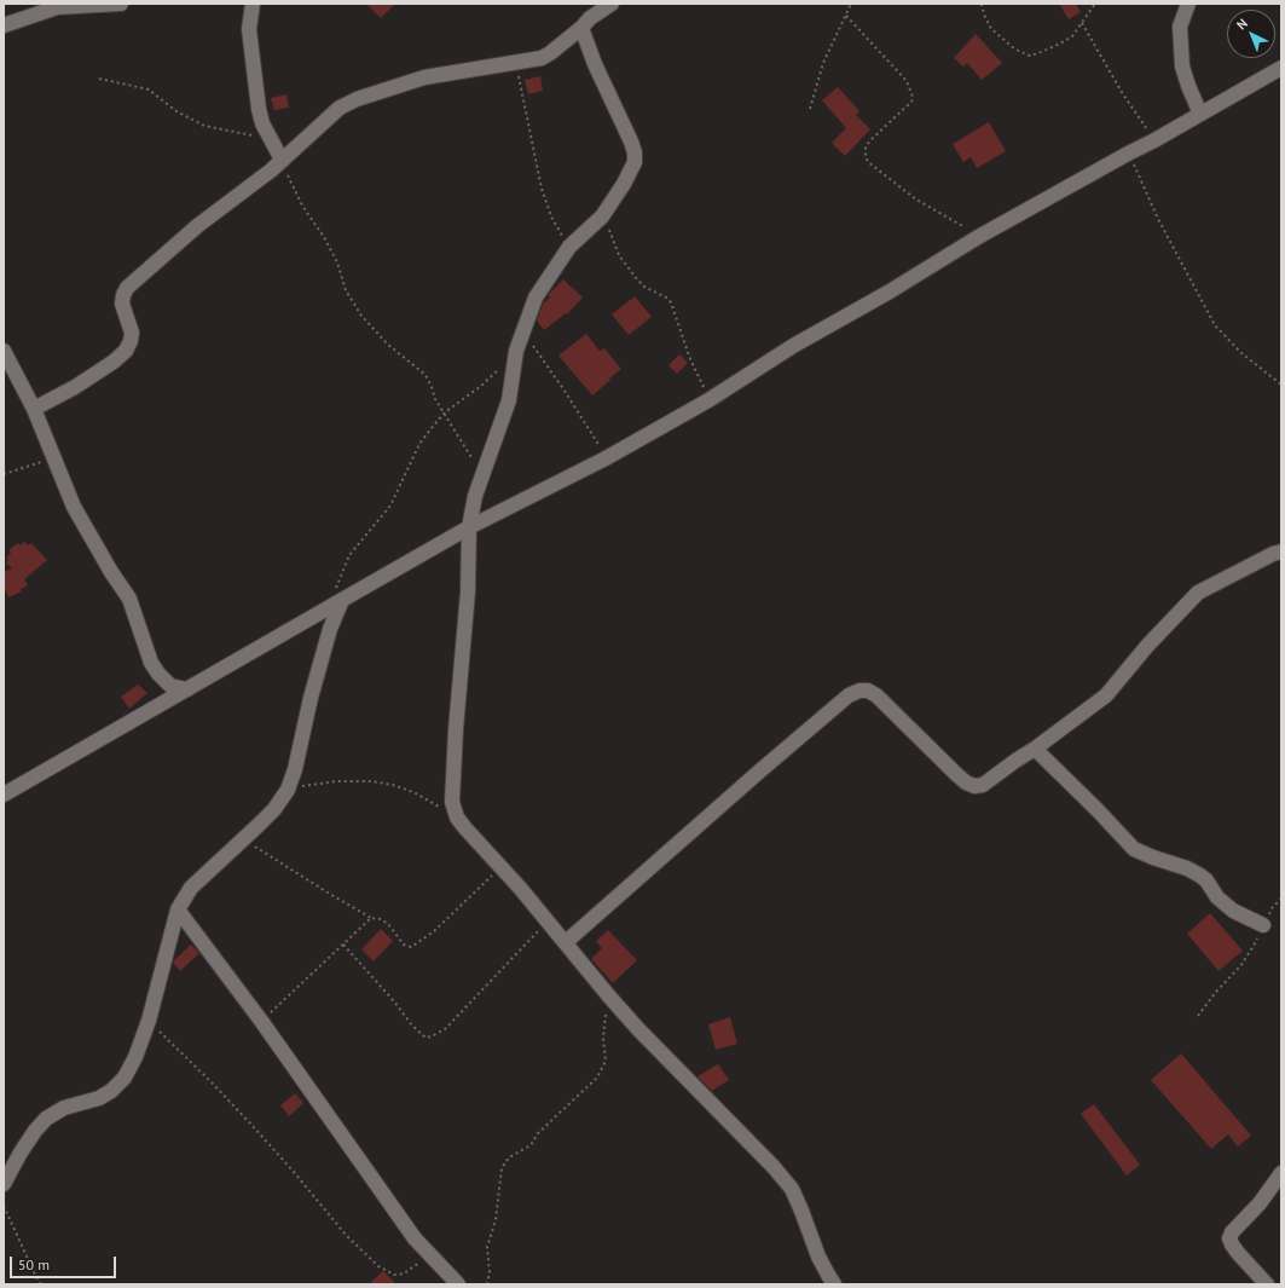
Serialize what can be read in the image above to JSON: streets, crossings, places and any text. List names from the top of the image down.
{
  "scale_bar": "50 m",
  "north": "top left"
}
